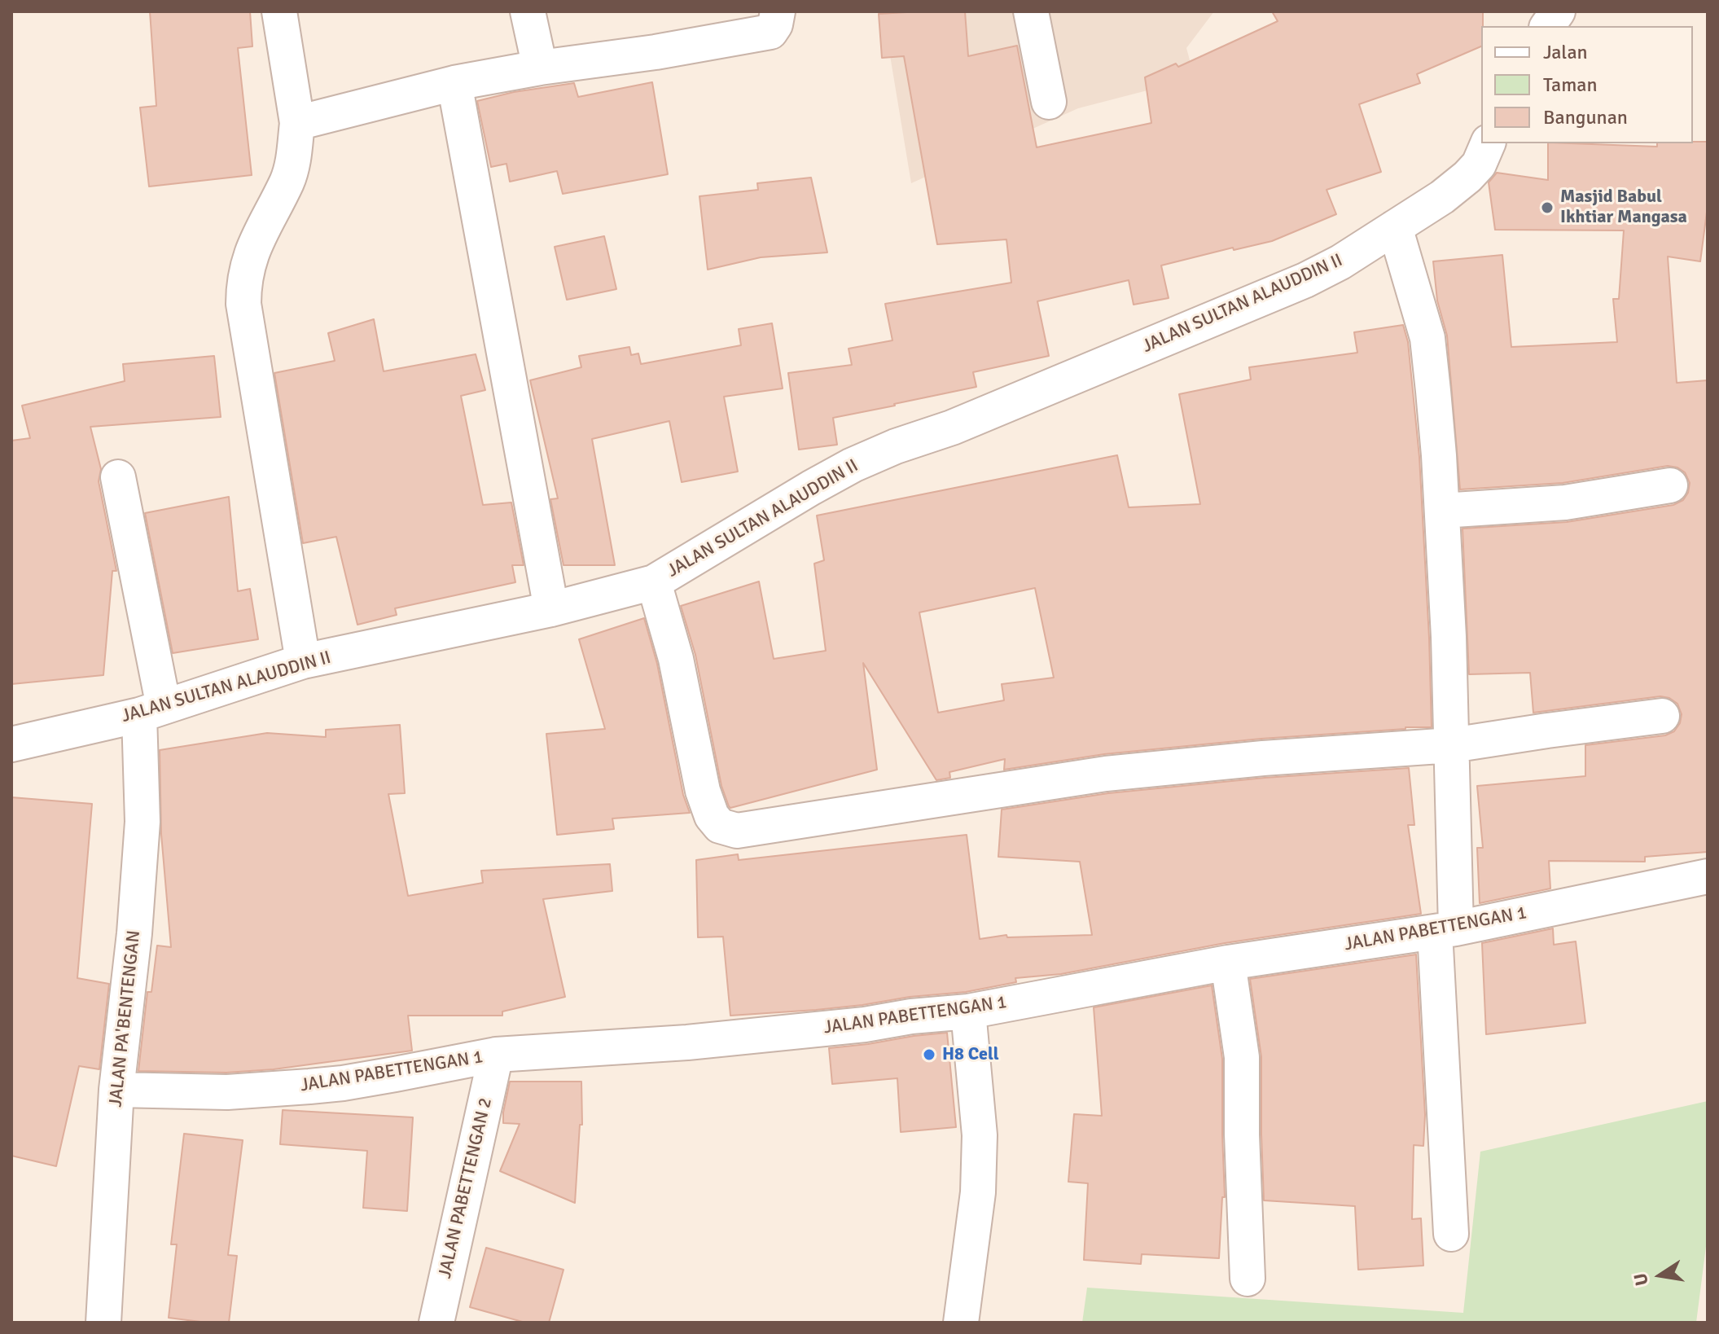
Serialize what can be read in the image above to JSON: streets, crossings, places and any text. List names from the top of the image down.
{
  "streets": {
    "street": [
      "JALAN SULTAN ALAUDDIN II",
      "JALAN PABETTENGAN 1",
      "JALAN PA'BENTENGAN",
      "JALAN PABETTENGAN 2"
    ]
  },
  "crossings": [
    ["JALAN SULTAN ALAUDDIN II", "JALAN PA'BENTENGAN"],
    ["JALAN PABETTENGAN 1", "JALAN PA'BENTENGAN"],
    ["JALAN PABETTENGAN 1", "JALAN PABETTENGAN 2"]
  ],
  "places": ["Masjid Babul Ikhtiar Mangasa", "H8 Cell"],
  "legend": ["Jalan", "Taman", "Bangunan"],
  "north": "left"
}
